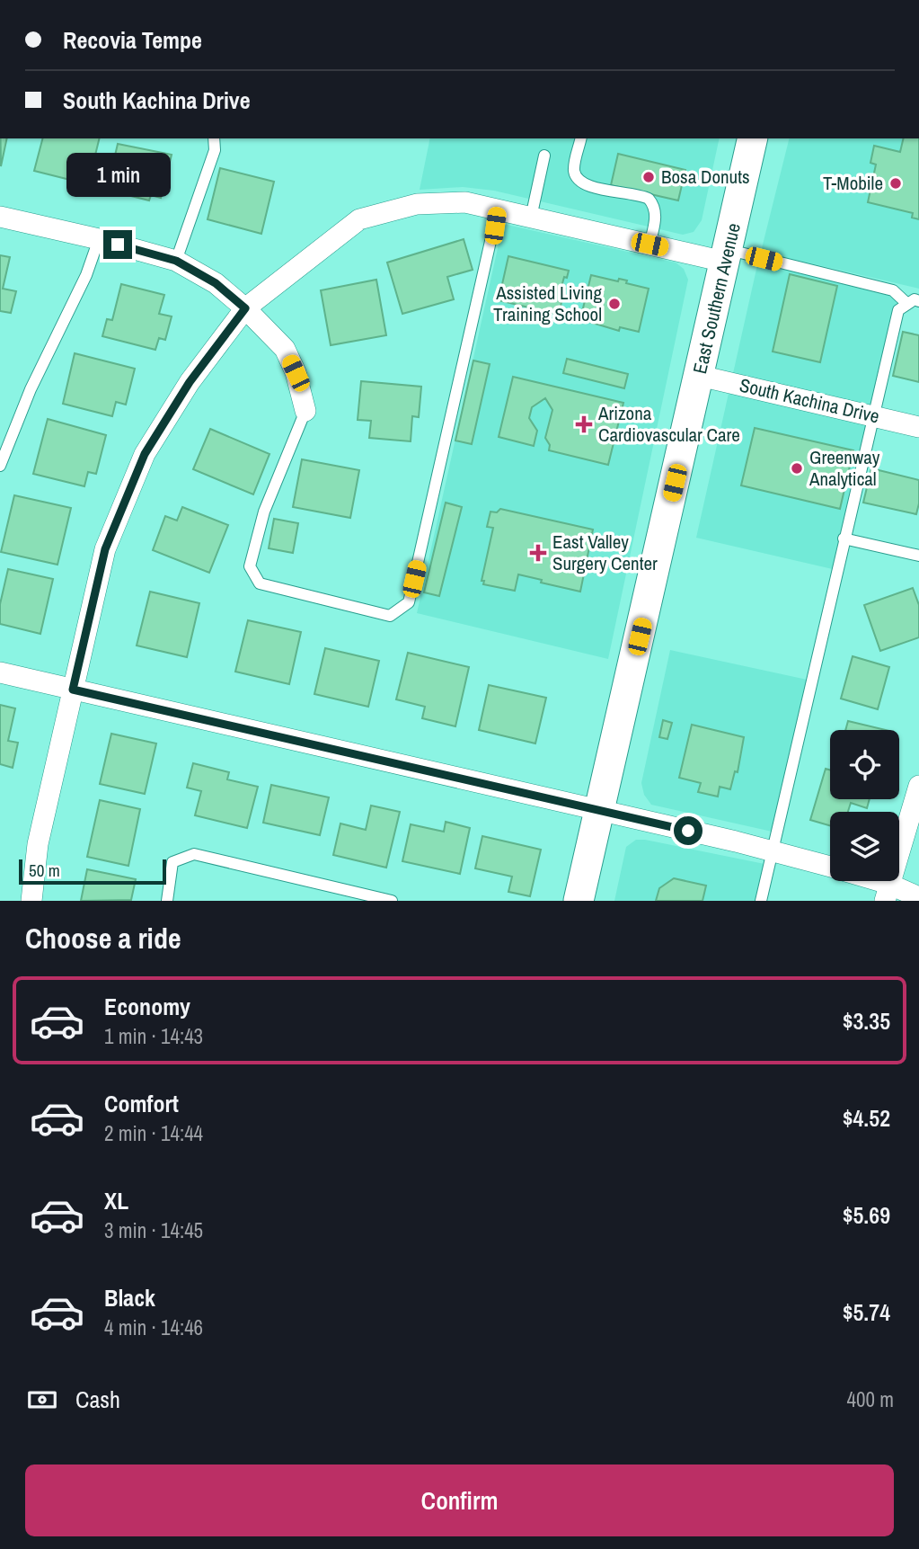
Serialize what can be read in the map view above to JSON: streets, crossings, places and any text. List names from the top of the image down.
{
  "streets": {
    "main road": ["East Southern Avenue"],
    "street": ["South Kachina Drive"]
  },
  "crossings": [
    ["East Southern Avenue", "South Kachina Drive"]
  ],
  "places": {
    "other": [
      "Bosa Donuts",
      "T-Mobile",
      "Assisted Living Training School",
      "Greenway Analytical"
    ],
    "health": ["Arizona Cardiovascular Care", "East Valley Surgery Center"]
  },
  "scale_bar": "50 m",
  "page": {
    "banner": ["Recovia Tempe", "South Kachina Drive"],
    "bubble": "1 min",
    "scale": "50 m",
    "heading": "Choose a ride",
    "list": [
      {
        "name": "Economy",
        "note": "1 min · 14:43",
        "value": "$3.35"
      },
      {
        "name": "Comfort",
        "note": "2 min · 14:44",
        "value": "$4.52"
      },
      {
        "name": "XL",
        "note": "3 min · 14:45",
        "value": "$5.69"
      },
      {
        "name": "Black",
        "note": "4 min · 14:46",
        "value": "$5.74"
      }
    ],
    "pay": ["Cash", "400 m"],
    "buttons": "Confirm"
  }
}
